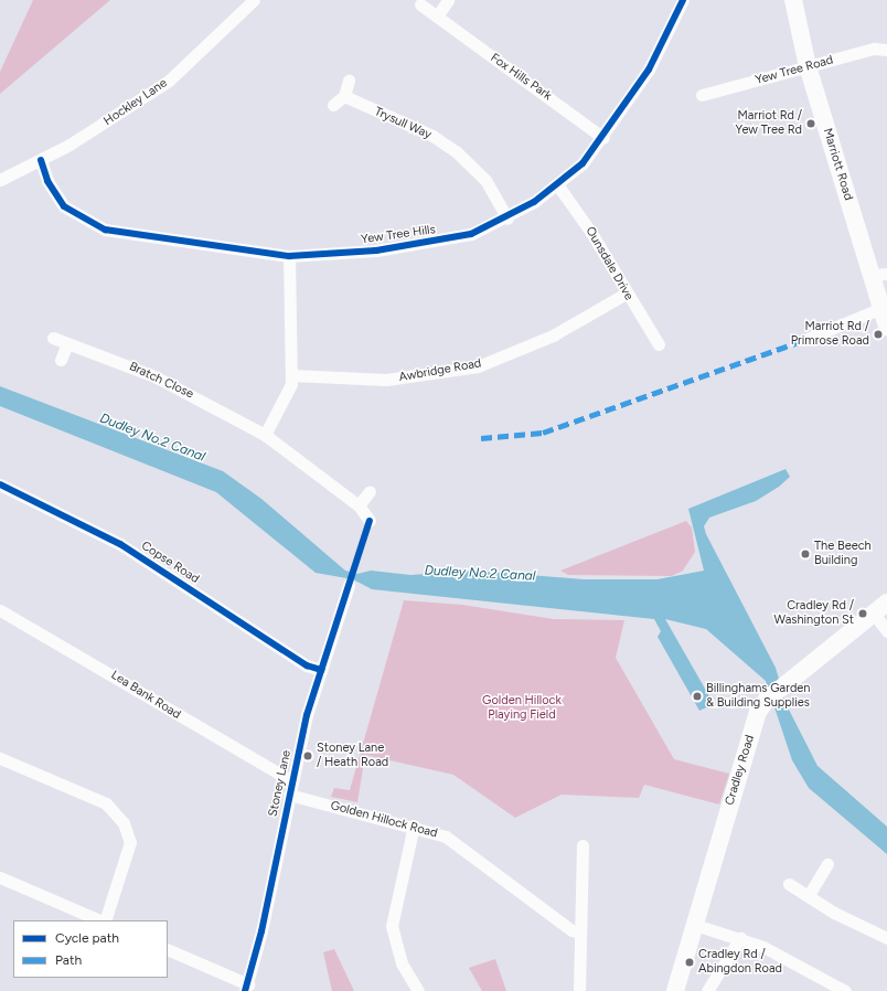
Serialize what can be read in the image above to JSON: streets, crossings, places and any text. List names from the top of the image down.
{
  "streets": {
    "main road": ["Marriott Road", "Cradley Road"],
    "street": [
      "Yew Tree Road",
      "Fox Hills Park",
      "Hockley Lane",
      "Trysull Way",
      "Yew Tree Hills",
      "Ounsdale Drive",
      "Awbridge Road",
      "Bratch Close",
      "Copse Road",
      "Lea Bank Road",
      "Stoney Lane",
      "Golden Hillock Road"
    ]
  },
  "crossings": [
    ["Yew Tree Road", "Marriott Road"],
    ["Fox Hills Park", "Yew Tree Hills"],
    ["Hockley Lane", "Yew Tree Hills"],
    ["Trysull Way", "Yew Tree Hills"],
    ["Yew Tree Hills", "Ounsdale Drive"],
    ["Ounsdale Drive", "Awbridge Road"],
    ["Copse Road", "Stoney Lane"],
    ["Lea Bank Road", "Stoney Lane"],
    ["Stoney Lane", "Golden Hillock Road"]
  ],
  "water": ["Dudley No.2 Canal"],
  "parks": ["Golden Hillock Playing Field"],
  "places": [
    "Marriot Rd / Yew Tree Rd",
    "Marriot Rd / Primrose Road",
    "The Beech Building",
    "Cradley Rd / Washington St",
    "Billinghams Garden & Building Supplies",
    "Stoney Lane / Heath Road",
    "Cradley Rd / Abingdon Road"
  ],
  "legend": ["Cycle path", "Path"]
}
